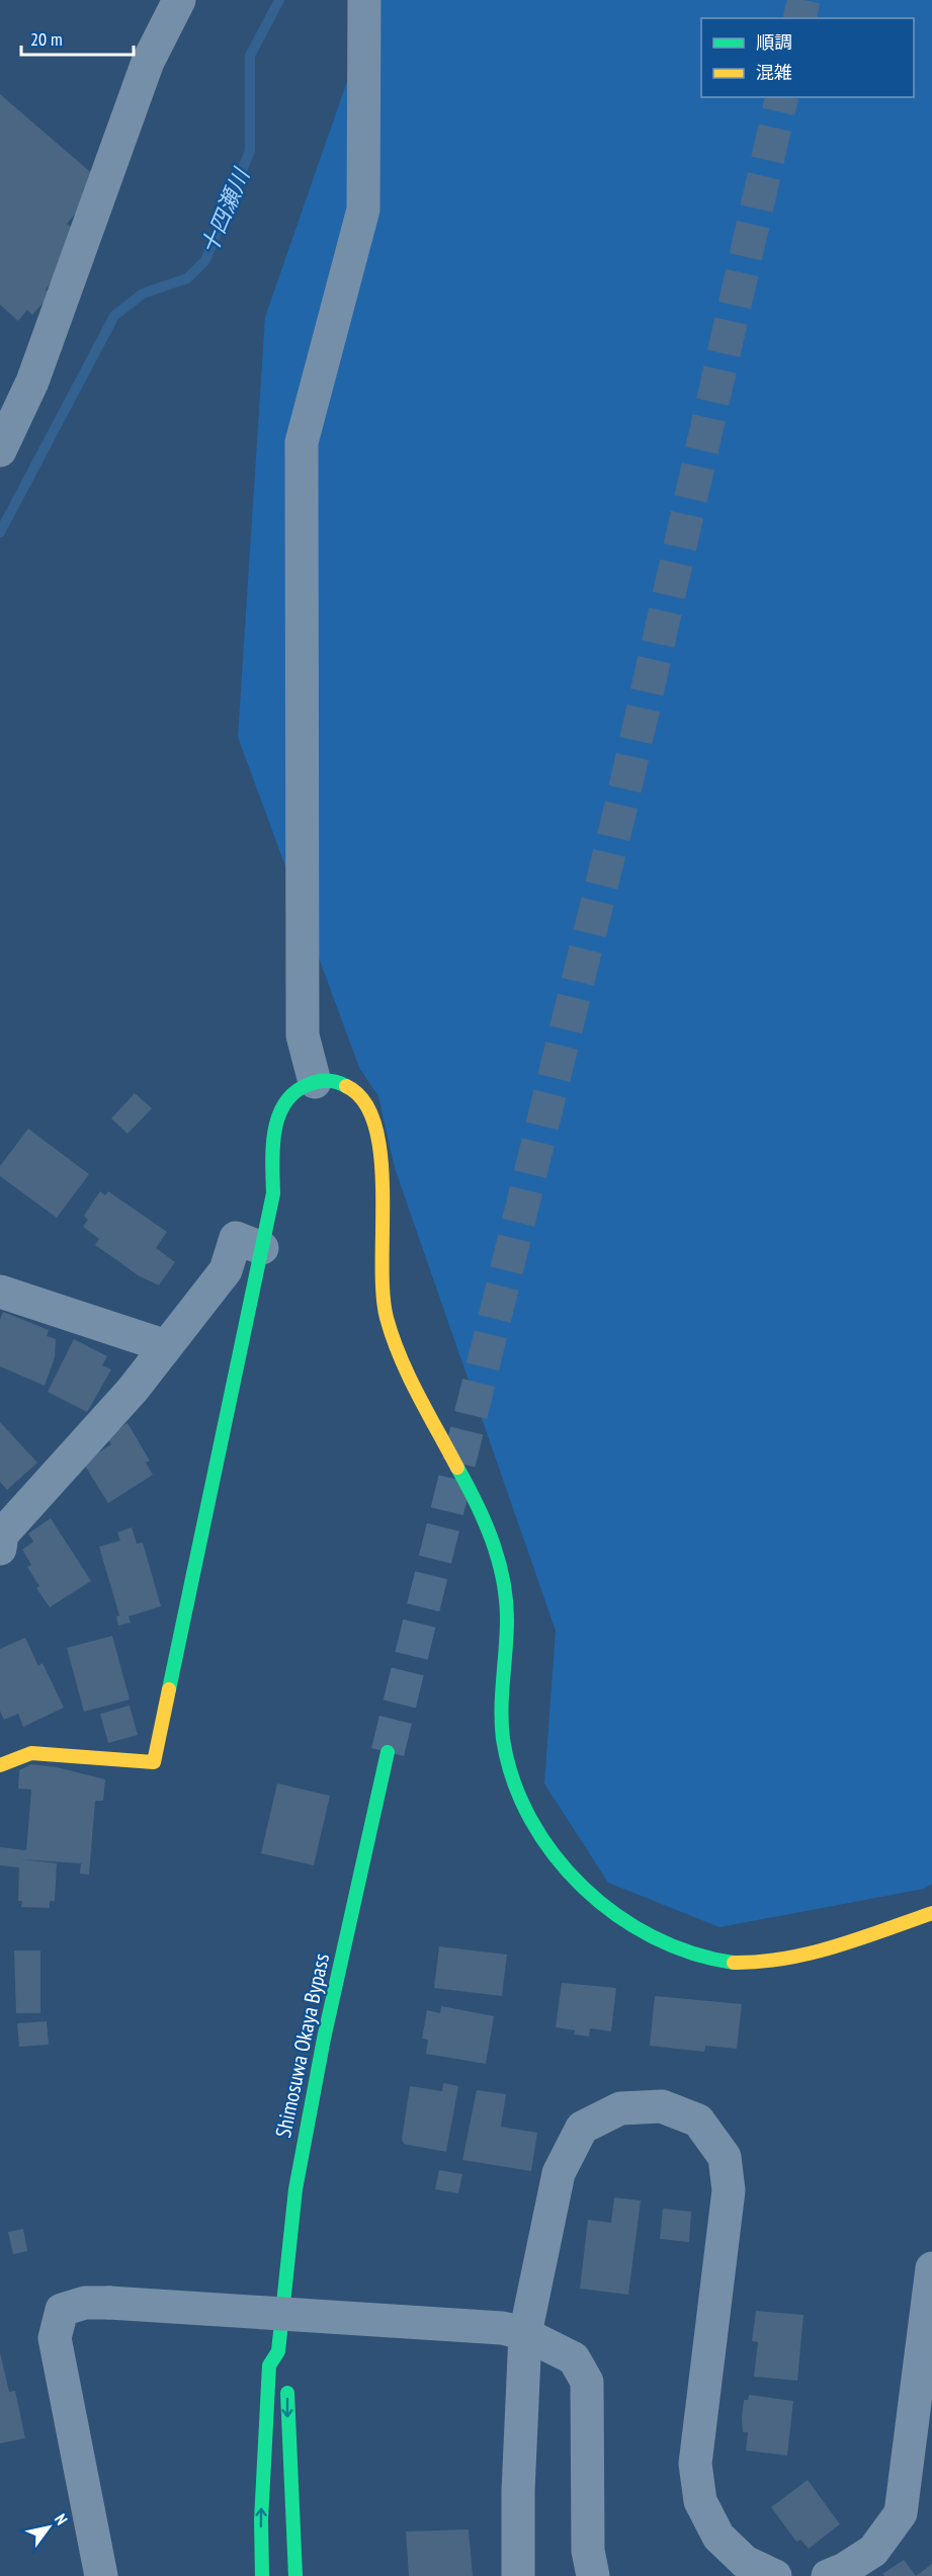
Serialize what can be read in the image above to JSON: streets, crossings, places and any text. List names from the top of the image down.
{
  "streets": {
    "main road": ["Shimosuwa Okaya Bypass"]
  },
  "water": ["十四瀬川"],
  "legend": ["順調", "混雑"],
  "scale_bar": "20 m",
  "north": "top right"
}
